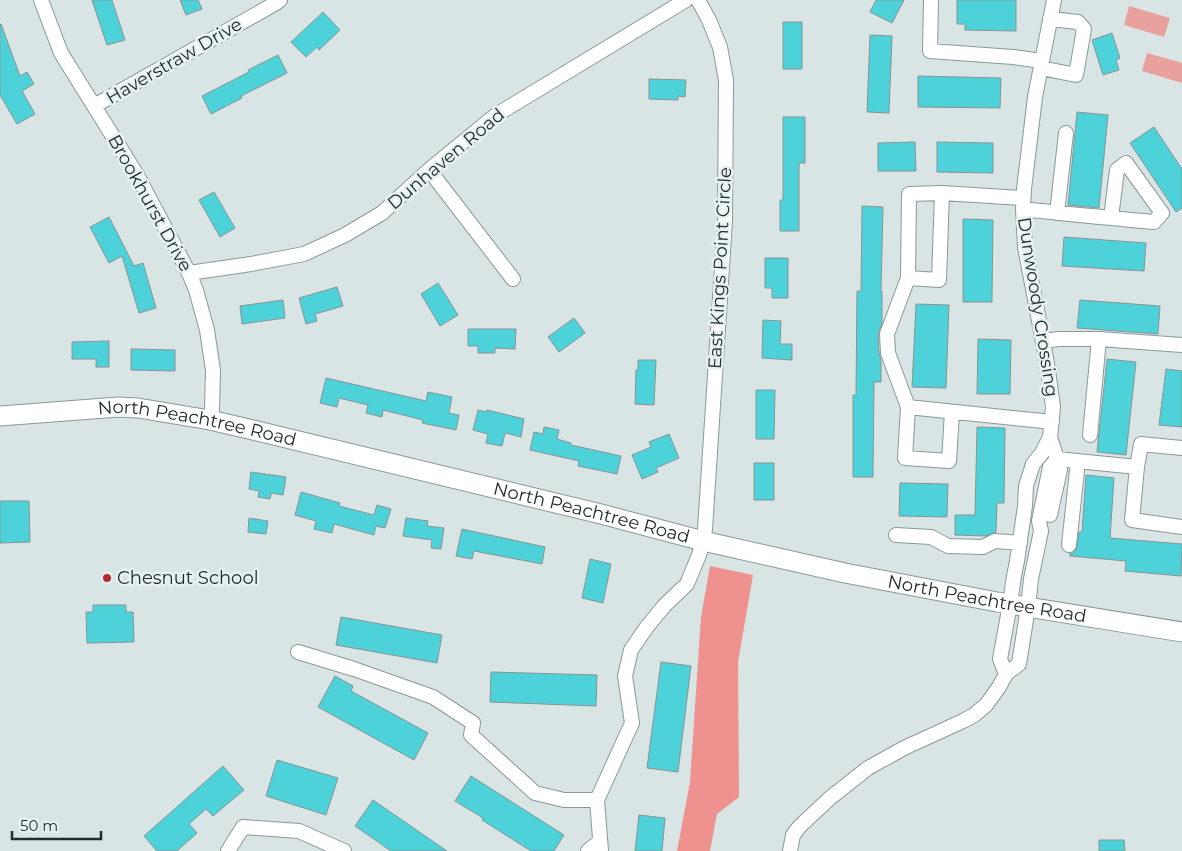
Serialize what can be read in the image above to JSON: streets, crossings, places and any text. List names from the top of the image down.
{
  "streets": {
    "street": [
      "Haverstraw Drive",
      "Dunhaven Road",
      "Brookhurst Drive",
      "East Kings Point Circle",
      "Dunwoody Crossing",
      "North Peachtree Road"
    ]
  },
  "crossings": [
    ["Haverstraw Drive", "Brookhurst Drive"],
    ["Dunhaven Road", "Brookhurst Drive"],
    ["Brookhurst Drive", "North Peachtree Road"],
    ["East Kings Point Circle", "North Peachtree Road"],
    ["Dunwoody Crossing", "North Peachtree Road"]
  ],
  "places": ["Chesnut School"],
  "scale_bar": "50 m"
}
